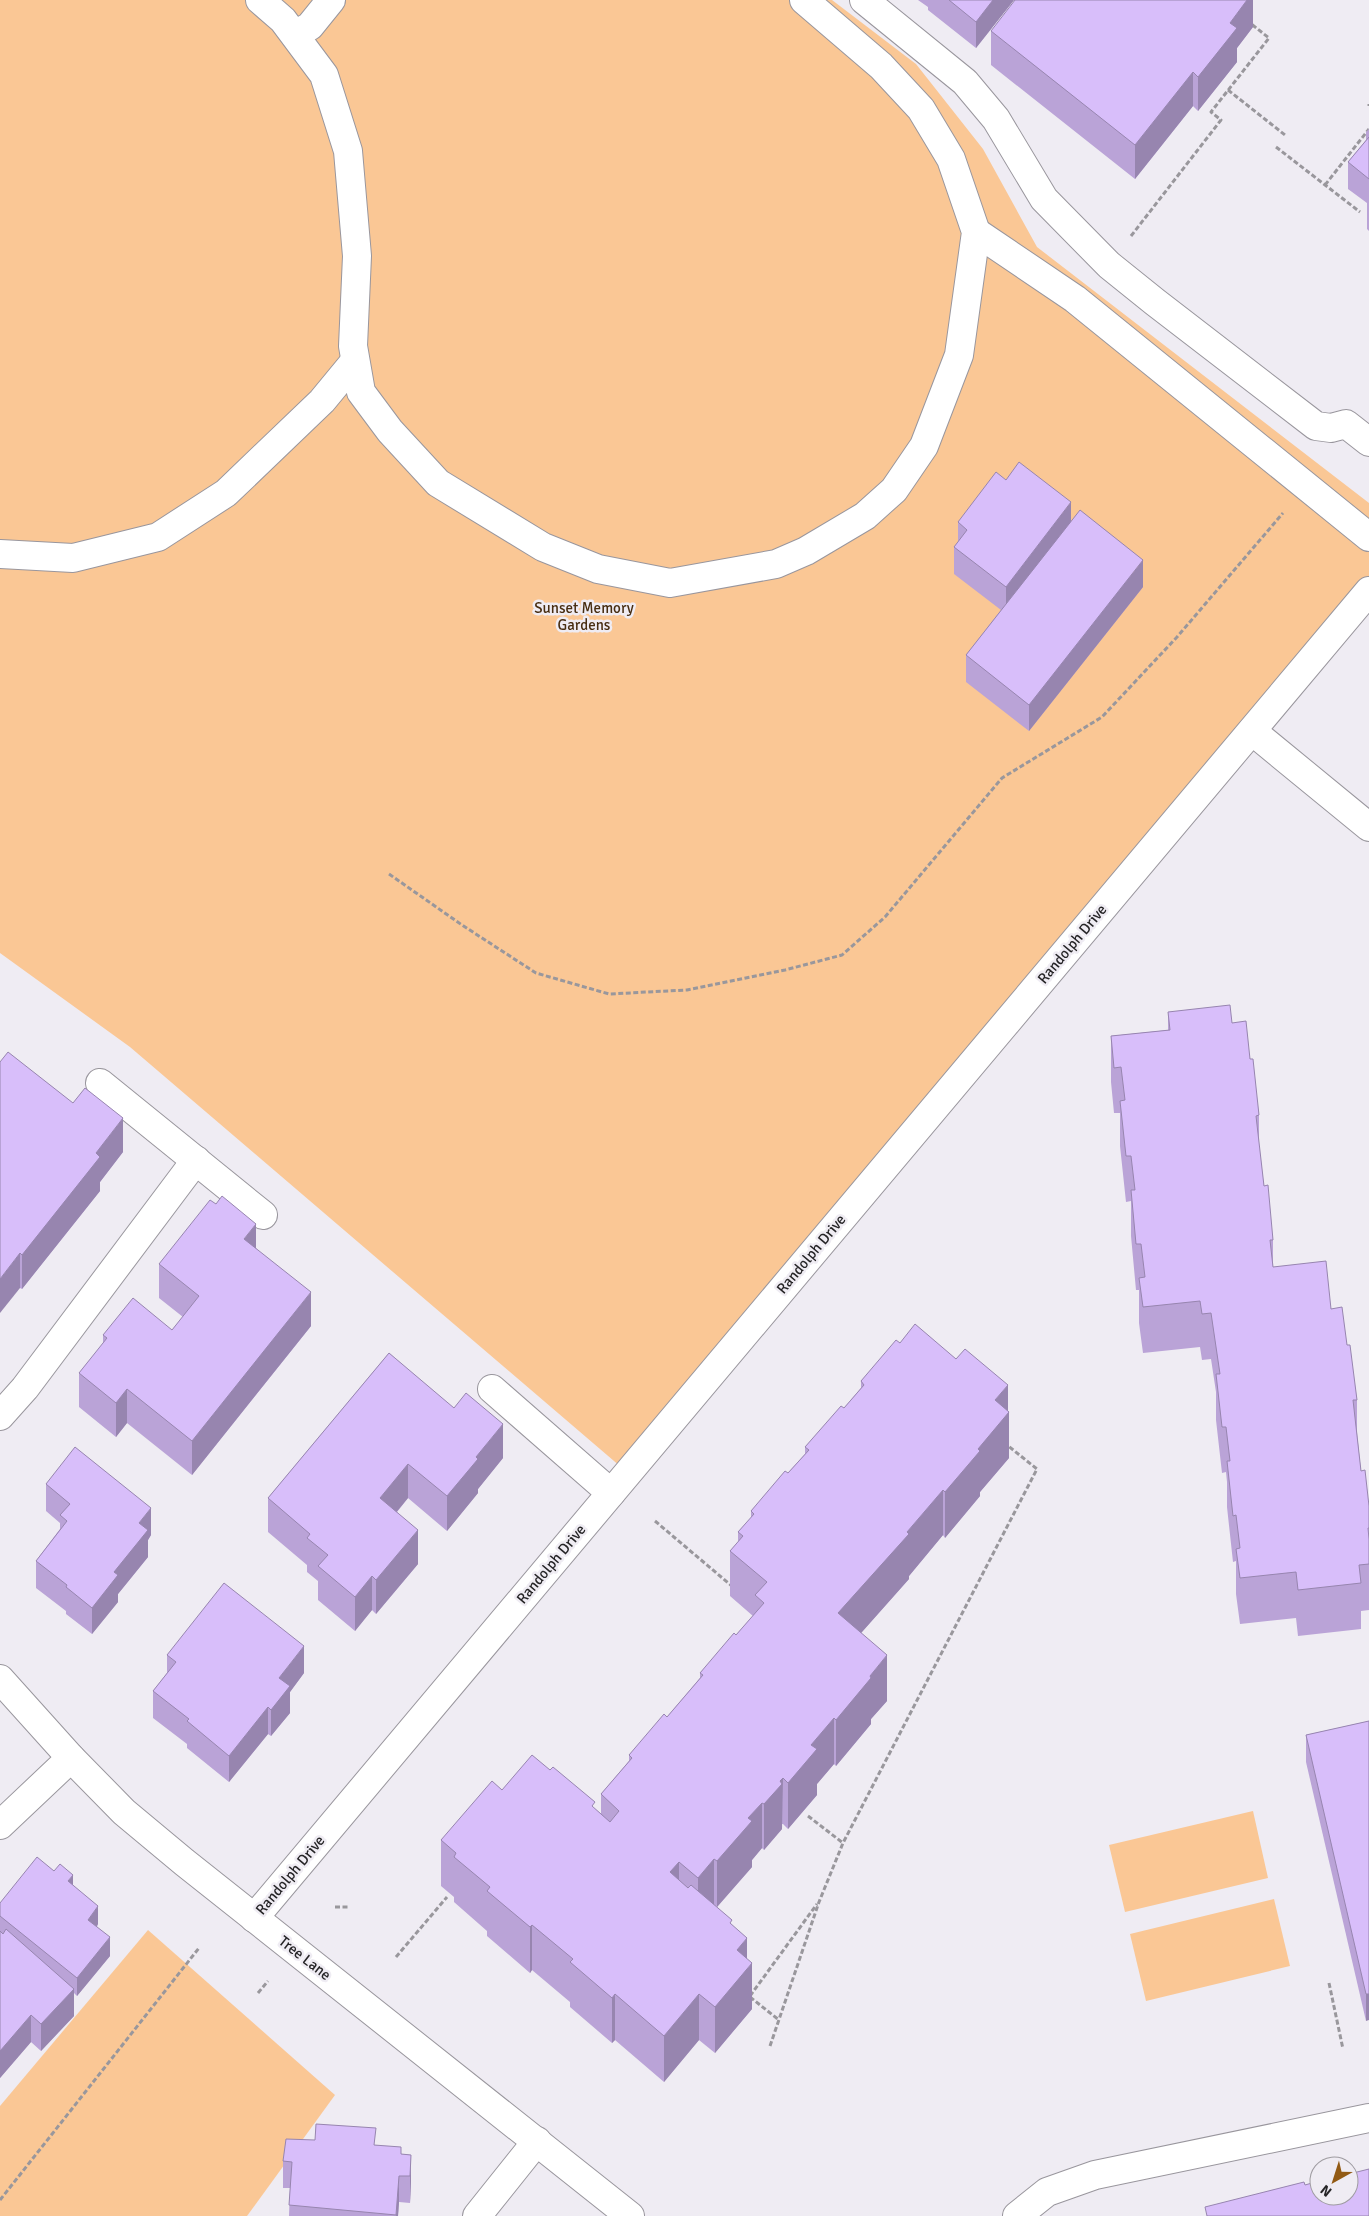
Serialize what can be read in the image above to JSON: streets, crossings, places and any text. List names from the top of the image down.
{
  "streets": {
    "street": ["Randolph Drive", "Tree Lane"]
  },
  "crossings": [
    ["Randolph Drive", "Tree Lane"]
  ],
  "parks": ["Sunset Memory Gardens"],
  "north": "bottom left"
}
